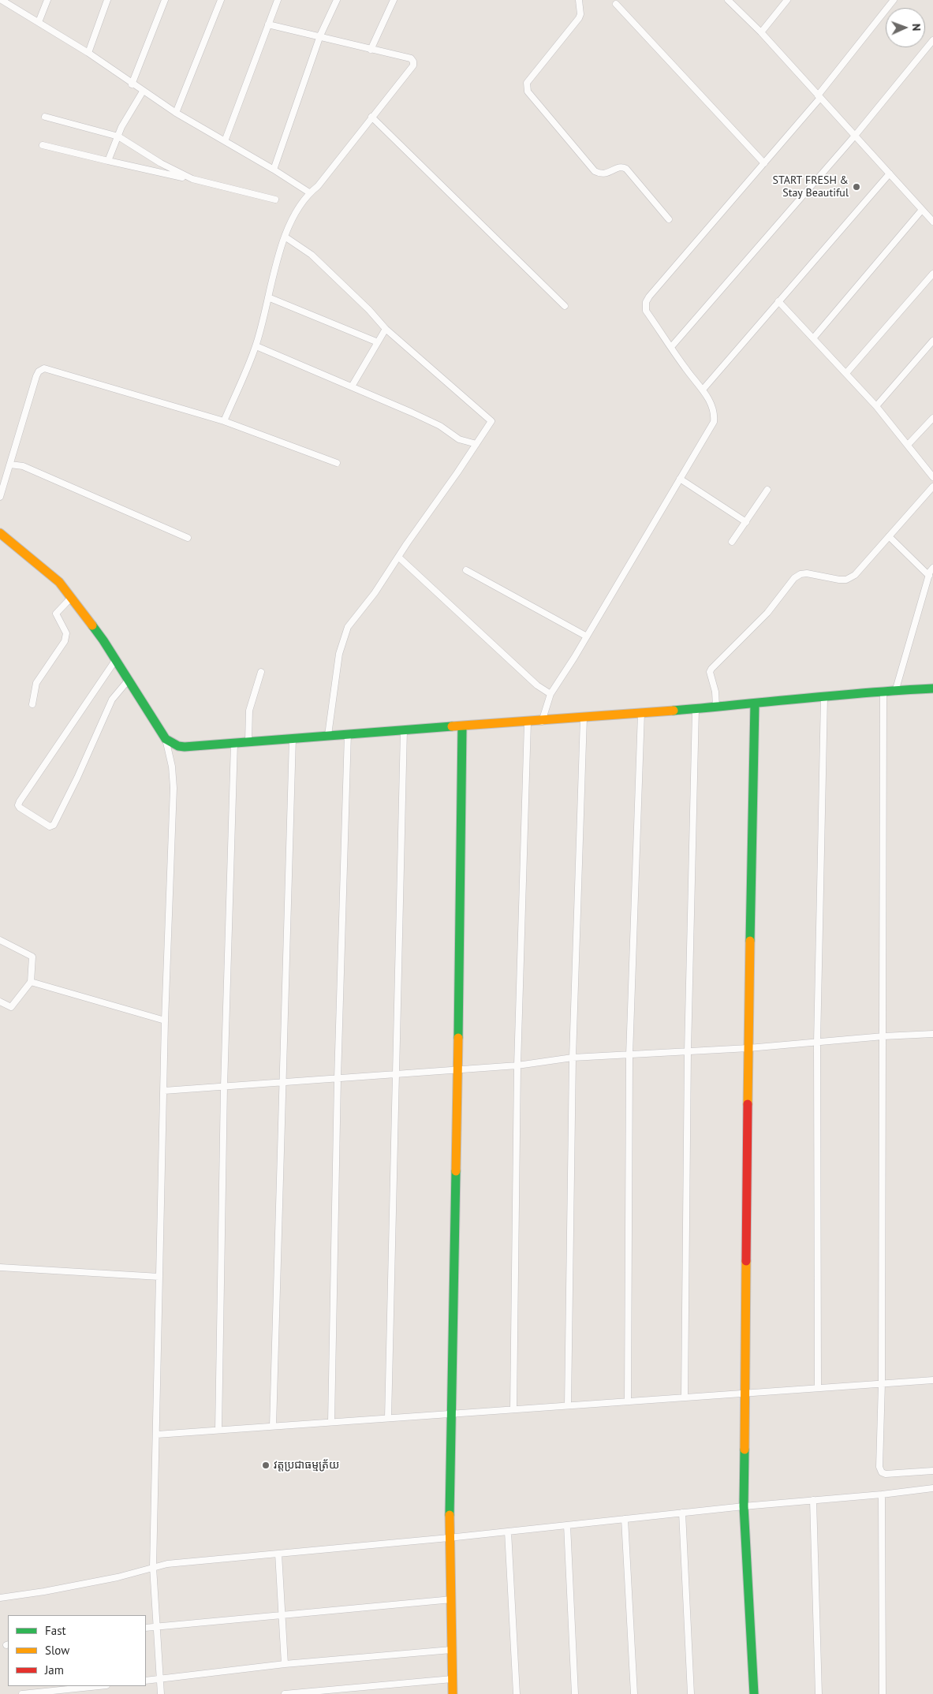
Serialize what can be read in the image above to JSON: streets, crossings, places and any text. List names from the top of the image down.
{
  "places": ["START FRESH & Stay Beautiful", "វត្តប្រជាធម្មត្រ័យ"],
  "legend": ["Fast", "Slow", "Jam"],
  "north": "right"
}
